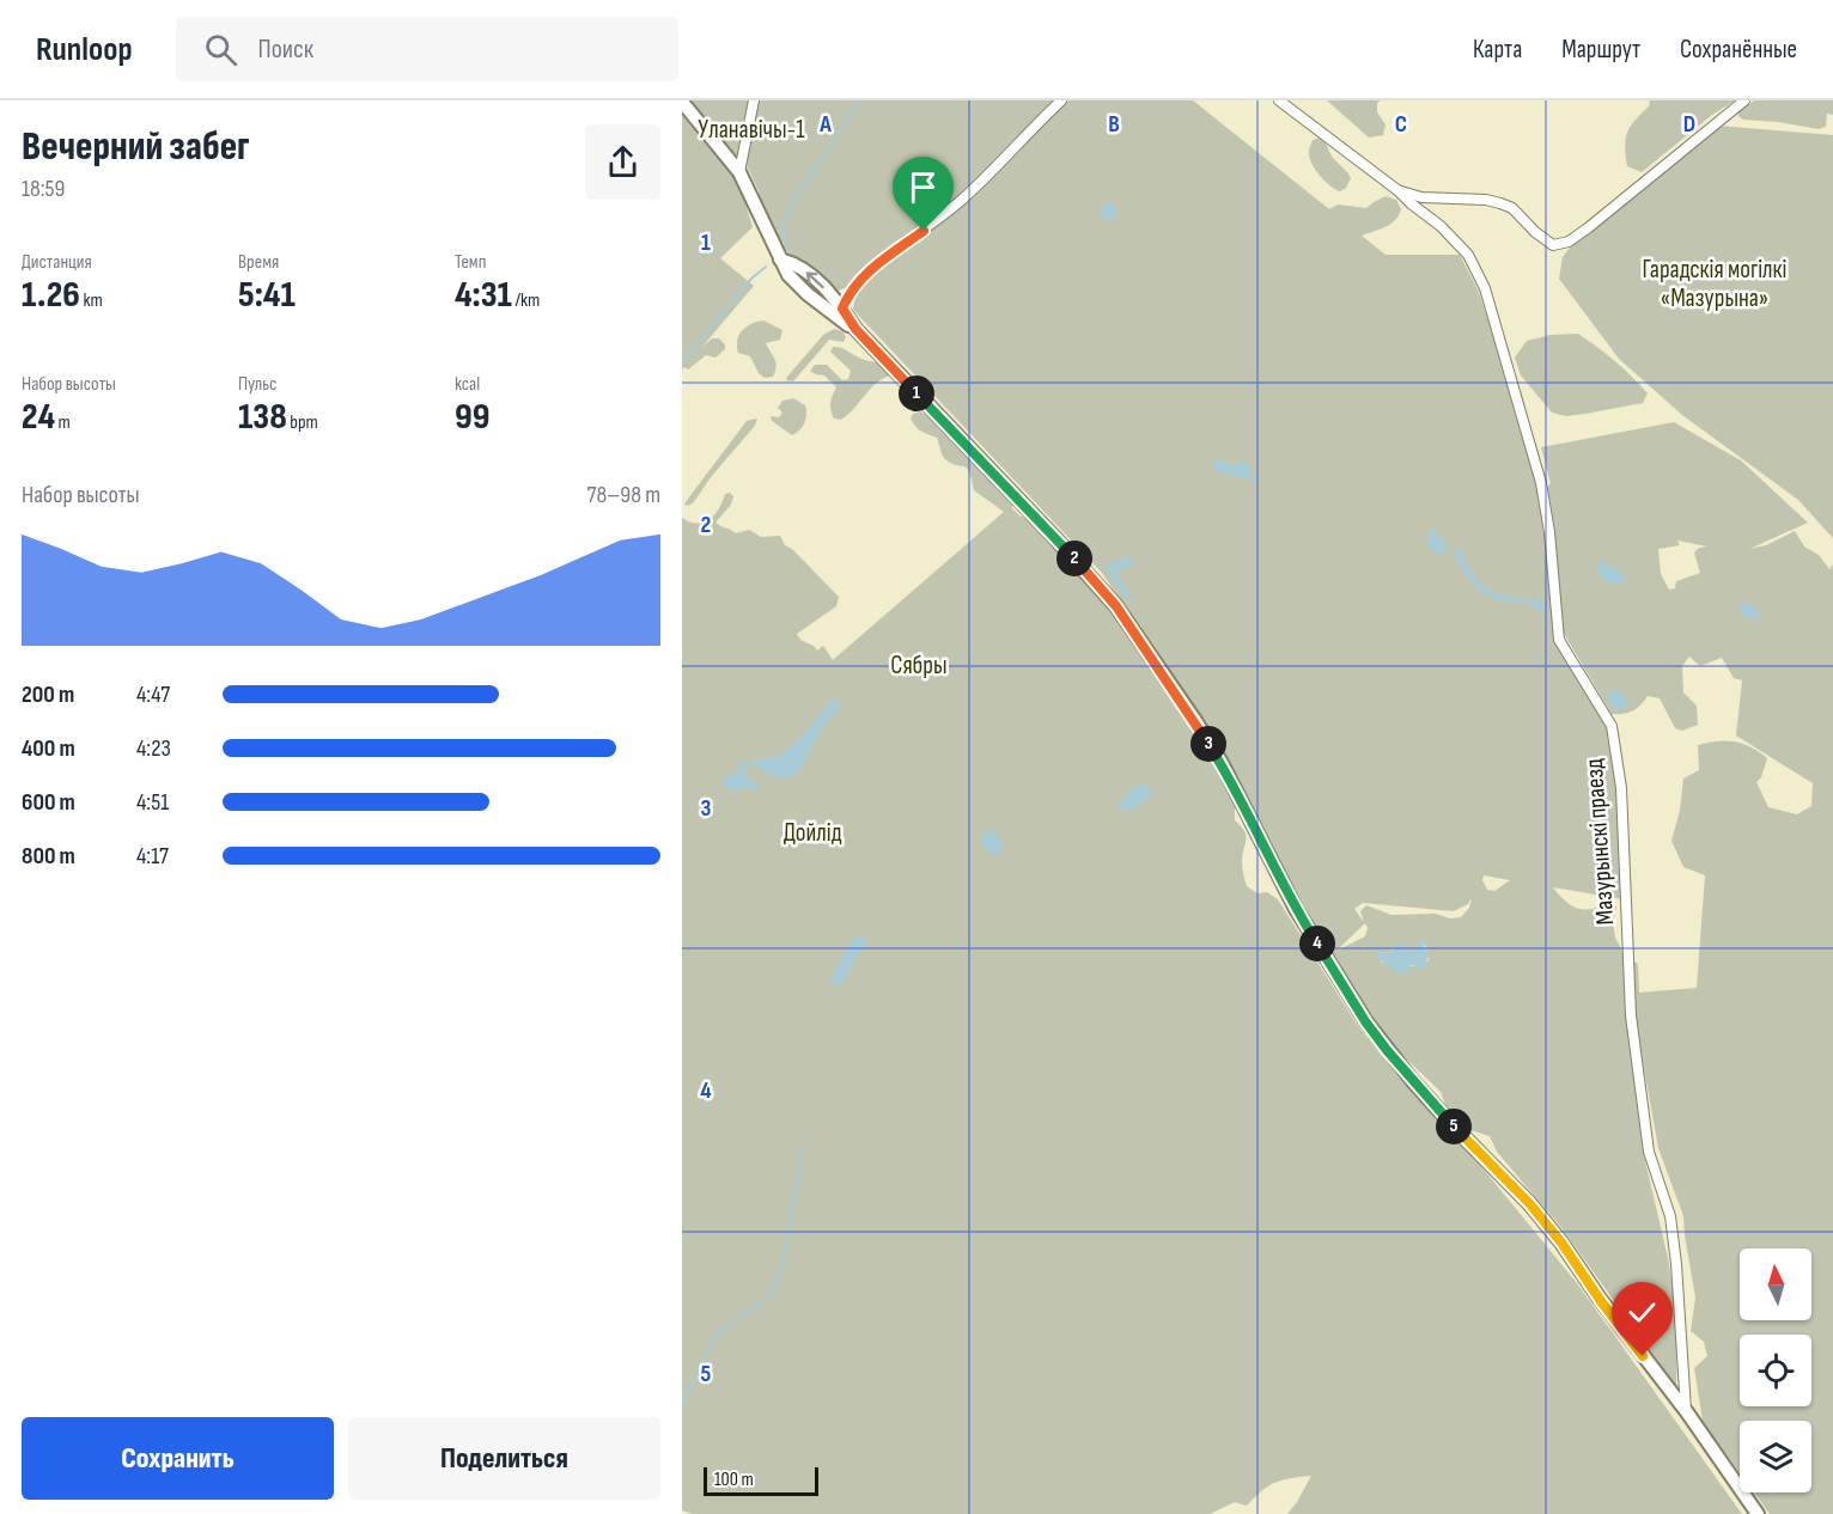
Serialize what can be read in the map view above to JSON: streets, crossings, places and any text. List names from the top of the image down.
{
  "streets": {
    "street": ["Мазурынскі праезд"]
  },
  "parks": [
    "Уланавічы-1",
    "Гарадскія могілкі «Мазурына»",
    "Сябры",
    "Дойлід"
  ],
  "scale_bar": "100 m",
  "north": "top",
  "page": {
    "header": "Runloop",
    "search": "Поиск",
    "nav": ["Карта", "Маршрут", "Сохранённые"],
    "heading": ["Вечерний забег", "18:59"],
    "stats": [
      ["Дистанция", "1.26 km"],
      ["Время", "5:41"],
      ["Темп", "4:31 /km"],
      ["Набор высоты", "24 m"],
      ["Пульс", "138 bpm"],
      ["kcal", "99"]
    ],
    "pins": [
      "1",
      "2",
      "3",
      "4",
      "5"
    ],
    "chart": ["Набор высоты", "78–98 m"],
    "list": [
      {
        "name": "200 m",
        "note": "4:47"
      },
      {
        "name": "400 m",
        "note": "4:23"
      },
      {
        "name": "600 m",
        "note": "4:51"
      },
      {
        "name": "800 m",
        "note": "4:17"
      }
    ],
    "buttons": ["Сохранить", "Поделиться"],
    "scale": "100 m"
  },
  "grid": {
    "columns": [
      "A",
      "B",
      "C",
      "D"
    ],
    "rows": [
      "1",
      "2",
      "3",
      "4",
      "5"
    ]
  }
}
